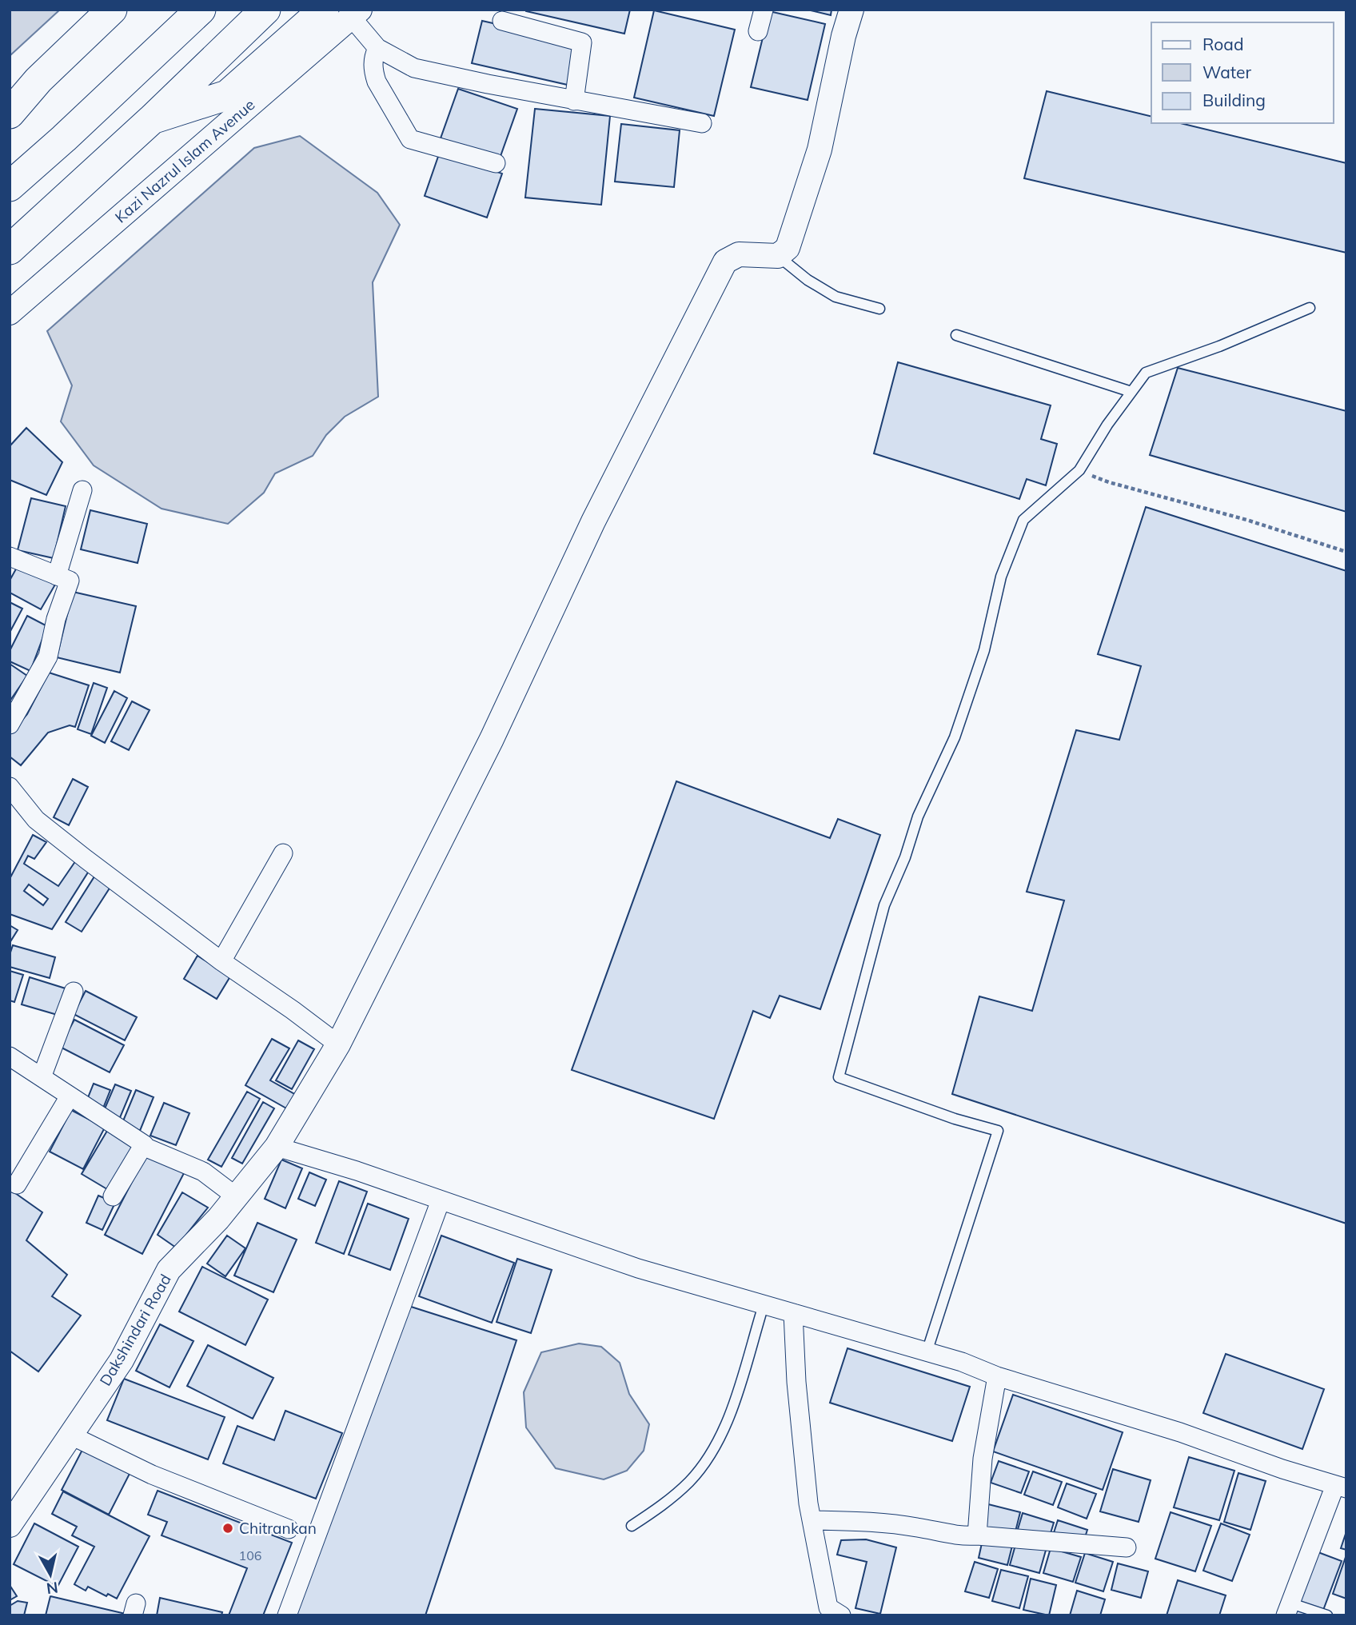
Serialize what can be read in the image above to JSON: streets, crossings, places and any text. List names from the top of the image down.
{
  "streets": {
    "street": ["Kazi Nazrul Islam Avenue", "Dakshindari Road"]
  },
  "places": ["Chitrankan"],
  "house_numbers": ["106"],
  "legend": ["Road", "Water", "Building"],
  "north": "bottom"
}
